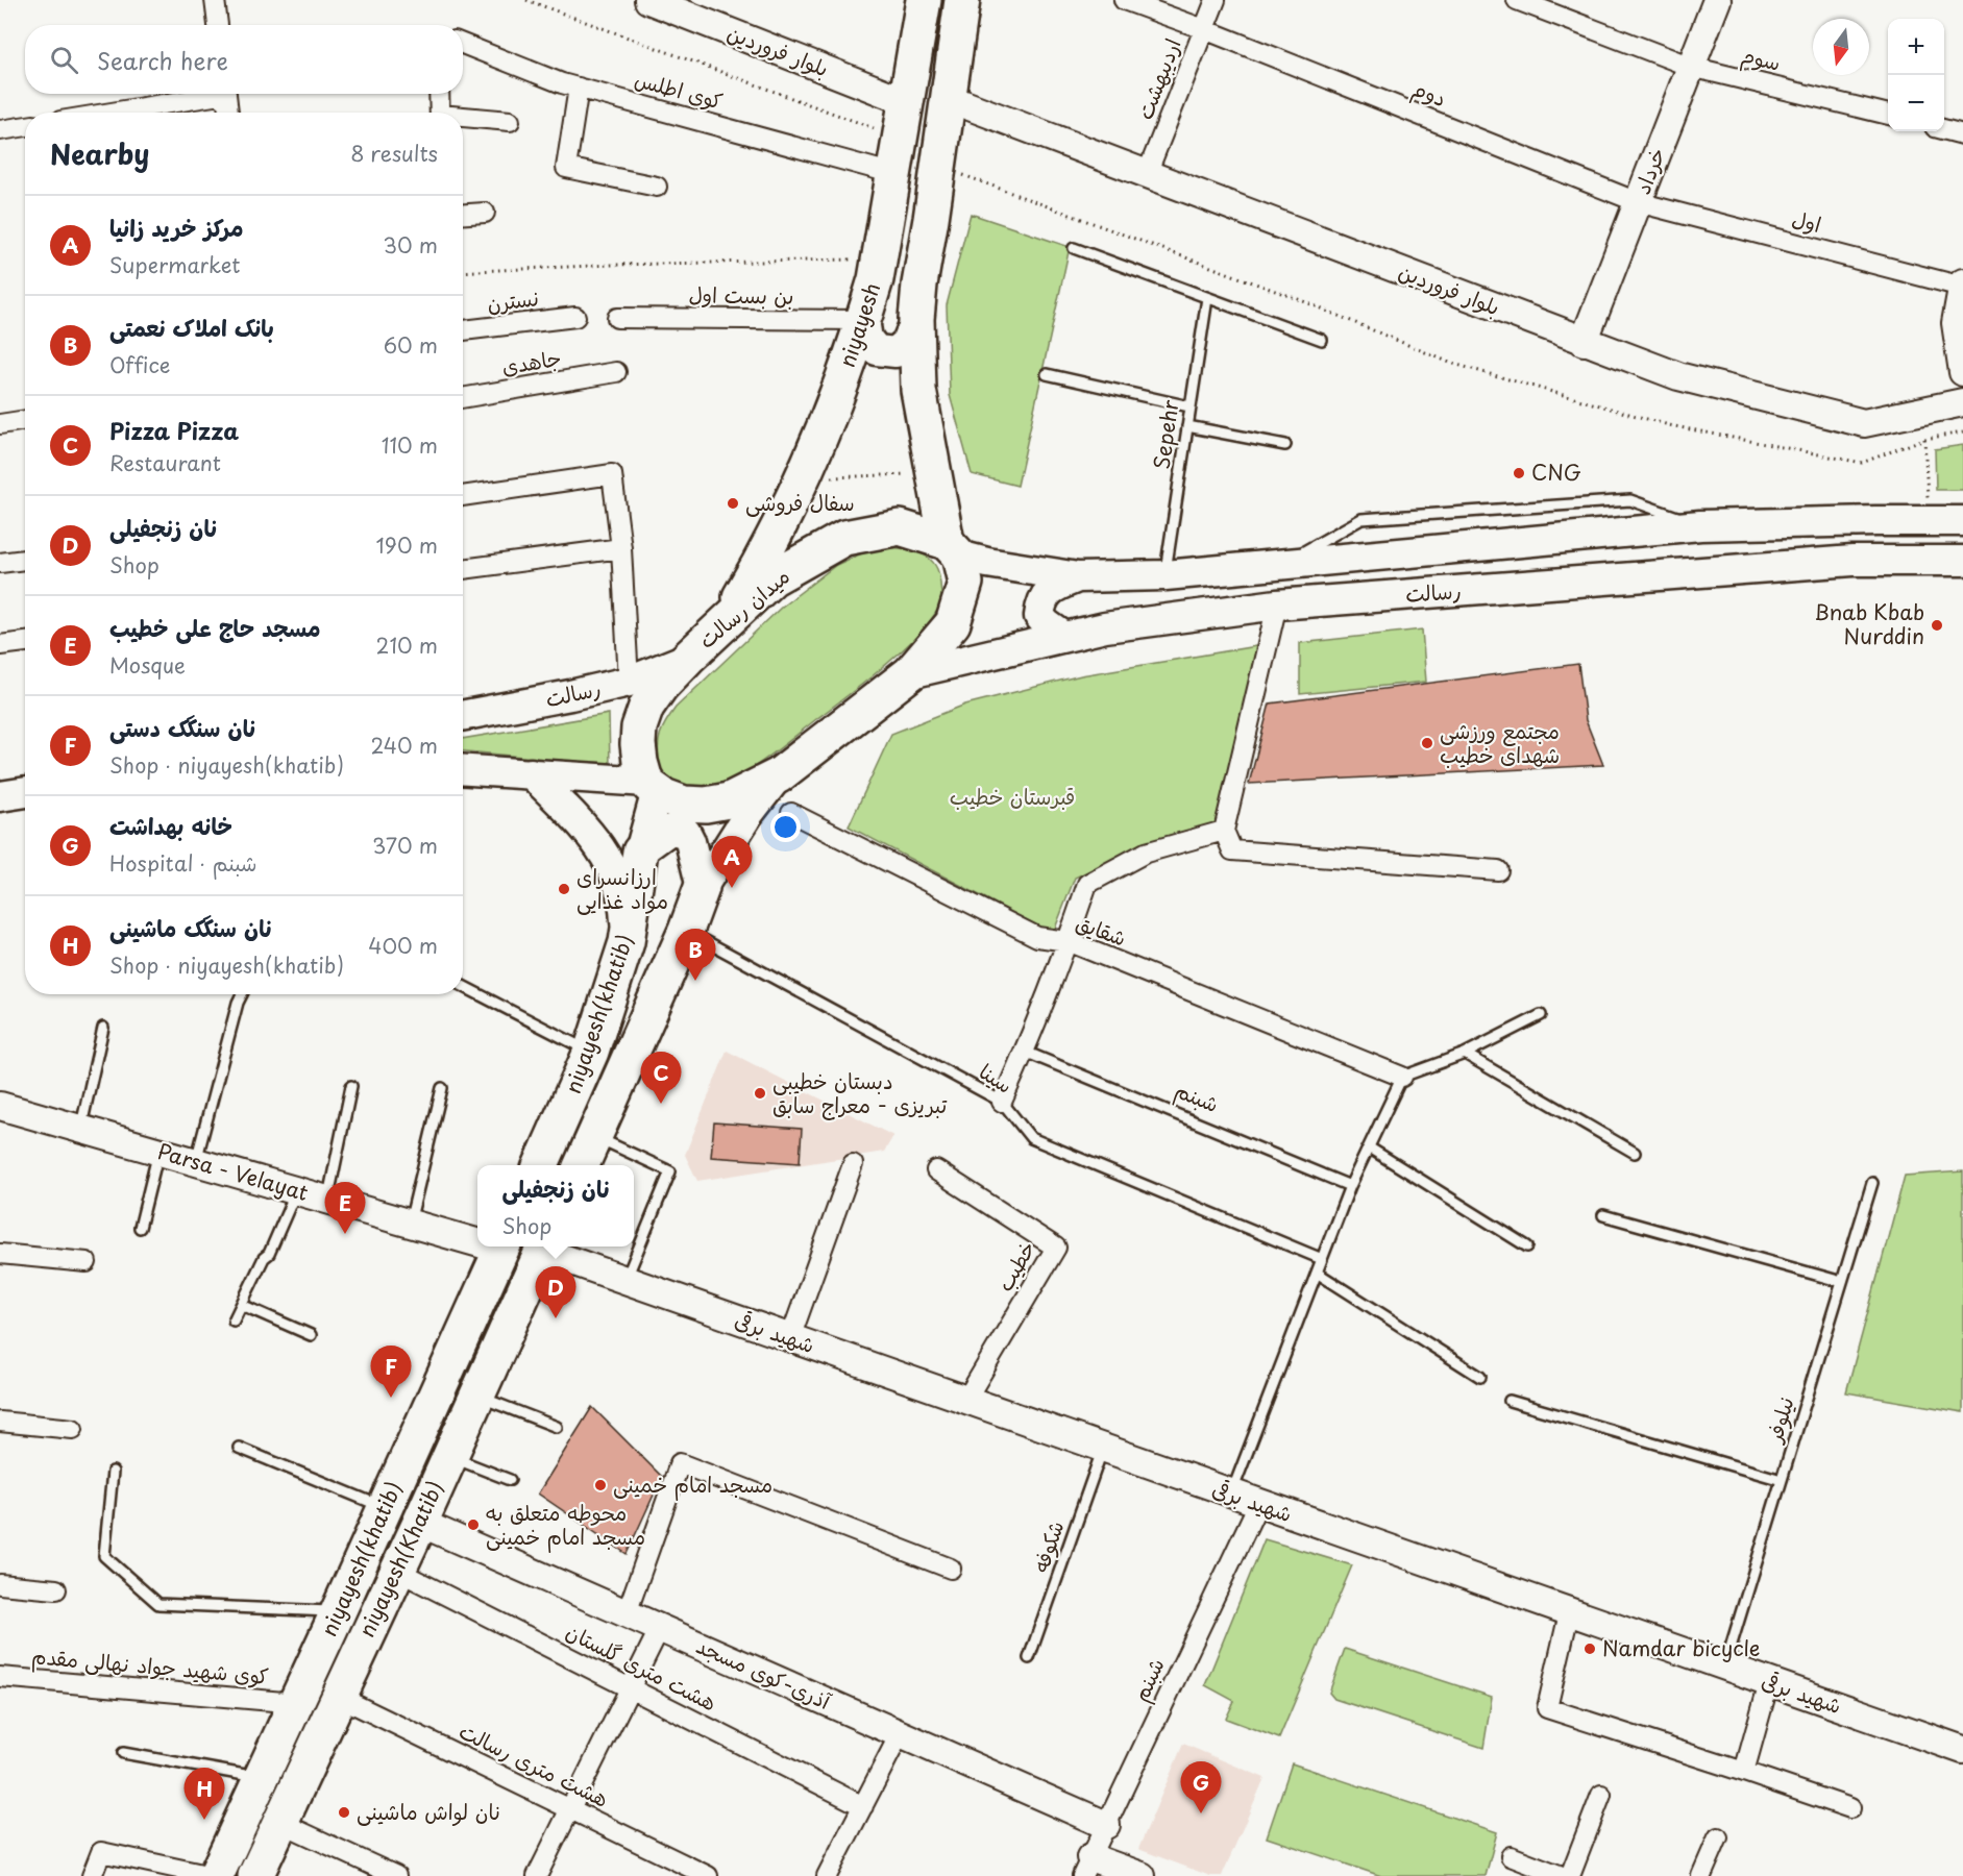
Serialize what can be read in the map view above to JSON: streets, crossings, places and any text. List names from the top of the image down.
{
  "streets": {
    "highway": [
      "niyayesh",
      "میدان رسالت",
      "niyayesh(khatib)",
      "niyayesh(Khatib)"
    ],
    "main road": ["رسالت"],
    "street": [
      "بلوار فروردین",
      "سوم",
      "اردیبهشت",
      "کوی اطلس",
      "دوم",
      "خرداد",
      "اول",
      "بن بست اول",
      "نسترن",
      "جاهدی",
      "شقایق",
      "شبنم",
      "Parsa - Velayat",
      "خطیب",
      "شهید برقی",
      "کوی شهید جواد نهالی مقدم",
      "هشت متری گلستان",
      "آذری-کوی مسجد",
      "هشت متری رسالت"
    ],
    "lane": [
      "Sepehr",
      "سینا",
      "نیلوفر",
      "شکوفه"
    ]
  },
  "crossings": [
    ["بلوار فروردین", "اردیبهشت"],
    ["بلوار فروردین", "خرداد"],
    ["بلوار فروردین", "niyayesh"],
    ["سوم", "خرداد"],
    ["اردیبهشت", "دوم"],
    ["کوی اطلس", "niyayesh"],
    ["دوم", "خرداد"],
    ["دوم", "اول"],
    ["خرداد", "اول"],
    ["بن بست اول", "niyayesh"],
    ["niyayesh", "میدان رسالت"],
    ["Sepehr", "رسالت"],
    ["رسالت", "میدان رسالت"],
    ["niyayesh(khatib)", "کوی شهید جواد نهالی مقدم"],
    ["سینا", "niyayesh(Khatib)"],
    ["شبنم", "شهید برقی"],
    ["شبنم", "آذری-کوی مسجد"],
    ["خطیب", "شهید برقی"],
    ["شهید برقی", "نیلوفر"],
    ["شهید برقی", "شکوفه"],
    ["شهید برقی", "niyayesh(Khatib)"],
    ["niyayesh(Khatib)", "هشت متری گلستان"],
    ["niyayesh(Khatib)", "آذری-کوی مسجد"],
    ["niyayesh(Khatib)", "هشت متری رسالت"]
  ],
  "parks": ["قبرستان خطیب"],
  "places": [
    "CNG",
    "سفال فروشی",
    "Bnab Kbab Nurddin",
    "مجتمع ورزشی شهدای خطیب",
    "ارزانسرای مواد غذایی",
    "دبستان خطیبی تبریزی - معراج سابق",
    "مسجد امام خمینی",
    "محوطه متعلق به مسجد امام خمینی",
    "Namdar bicycle",
    "نان لواش ماشینی"
  ],
  "north": "bottom",
  "page": {
    "map_buttons": ["+", "−"],
    "search": "Search here",
    "heading": ["Nearby", "8 results"],
    "list": [
      {
        "mark": "A",
        "name": "مرکز خرید زانیا",
        "note": "Supermarket",
        "value": "30 m"
      },
      {
        "mark": "B",
        "name": "بانک املاک نعمتی",
        "note": "Office",
        "value": "60 m"
      },
      {
        "mark": "C",
        "name": "Pizza Pizza",
        "note": "Restaurant",
        "value": "110 m"
      },
      {
        "mark": "D",
        "name": "نان زنجفیلی",
        "note": "Shop",
        "value": "190 m"
      },
      {
        "mark": "E",
        "name": "مسجد حاج علی خطیب",
        "note": "Mosque",
        "value": "210 m"
      },
      {
        "mark": "F",
        "name": "نان سنگک دستی",
        "note": "Shop · niyayesh(khatib)",
        "value": "240 m"
      },
      {
        "mark": "G",
        "name": "خانه بهداشت",
        "note": "Hospital · شبنم",
        "value": "370 m"
      },
      {
        "mark": "H",
        "name": "نان سنگک ماشینی",
        "note": "Shop · niyayesh(khatib)",
        "value": "400 m"
      }
    ],
    "pins": [
      "A",
      "B",
      "C",
      "E",
      "D",
      "F",
      "G",
      "H"
    ],
    "popup": ["نان زنجفیلی", "Shop"]
  }
}
